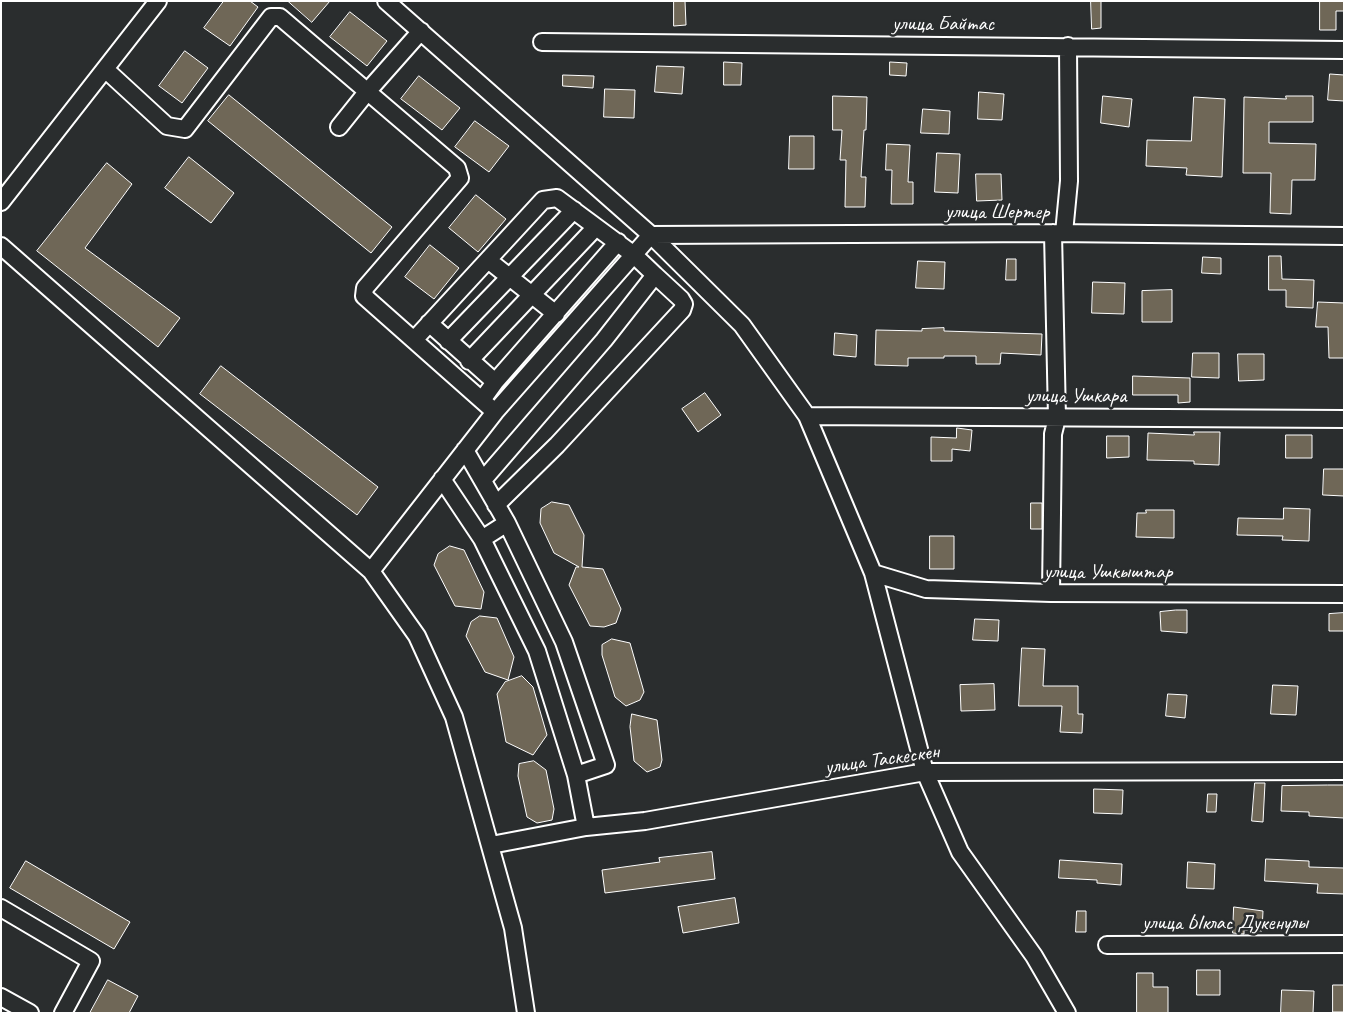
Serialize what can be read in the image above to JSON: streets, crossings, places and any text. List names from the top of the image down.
{
  "streets": {
    "street": [
      "улица Байтас",
      "улица Шертер",
      "улица Ушкара",
      "улица Ушкыштар",
      "улица Таскескен",
      "улица Ыклас Дукенулы"
    ]
  }
}
